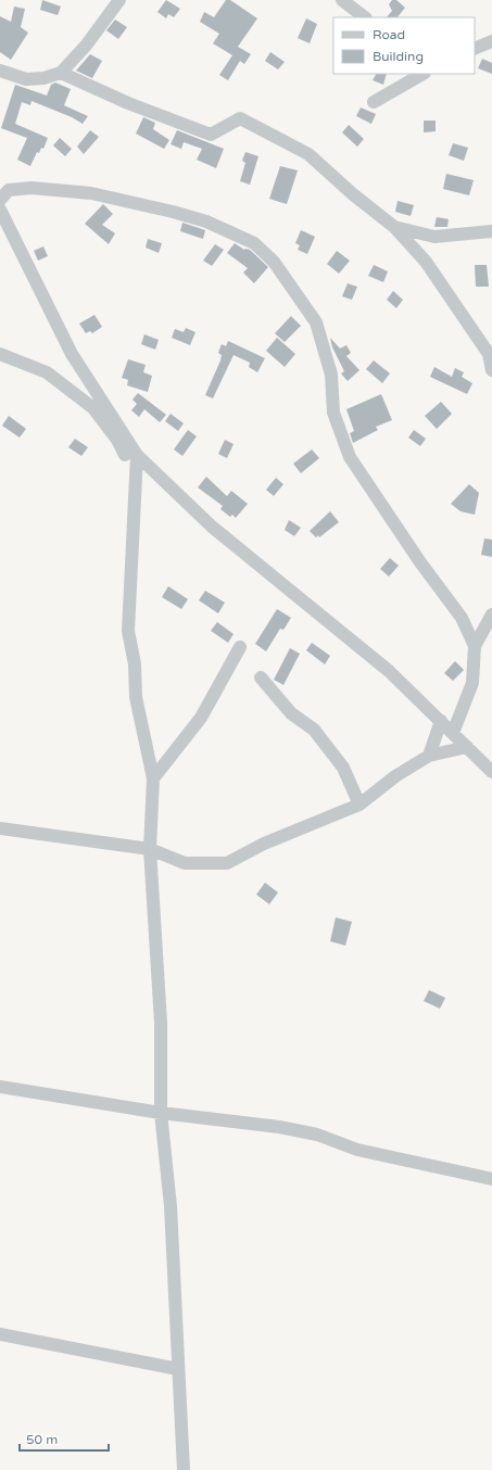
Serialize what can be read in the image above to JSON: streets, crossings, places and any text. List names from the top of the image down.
{
  "legend": ["Road", "Building"],
  "scale_bar": "50 m"
}
